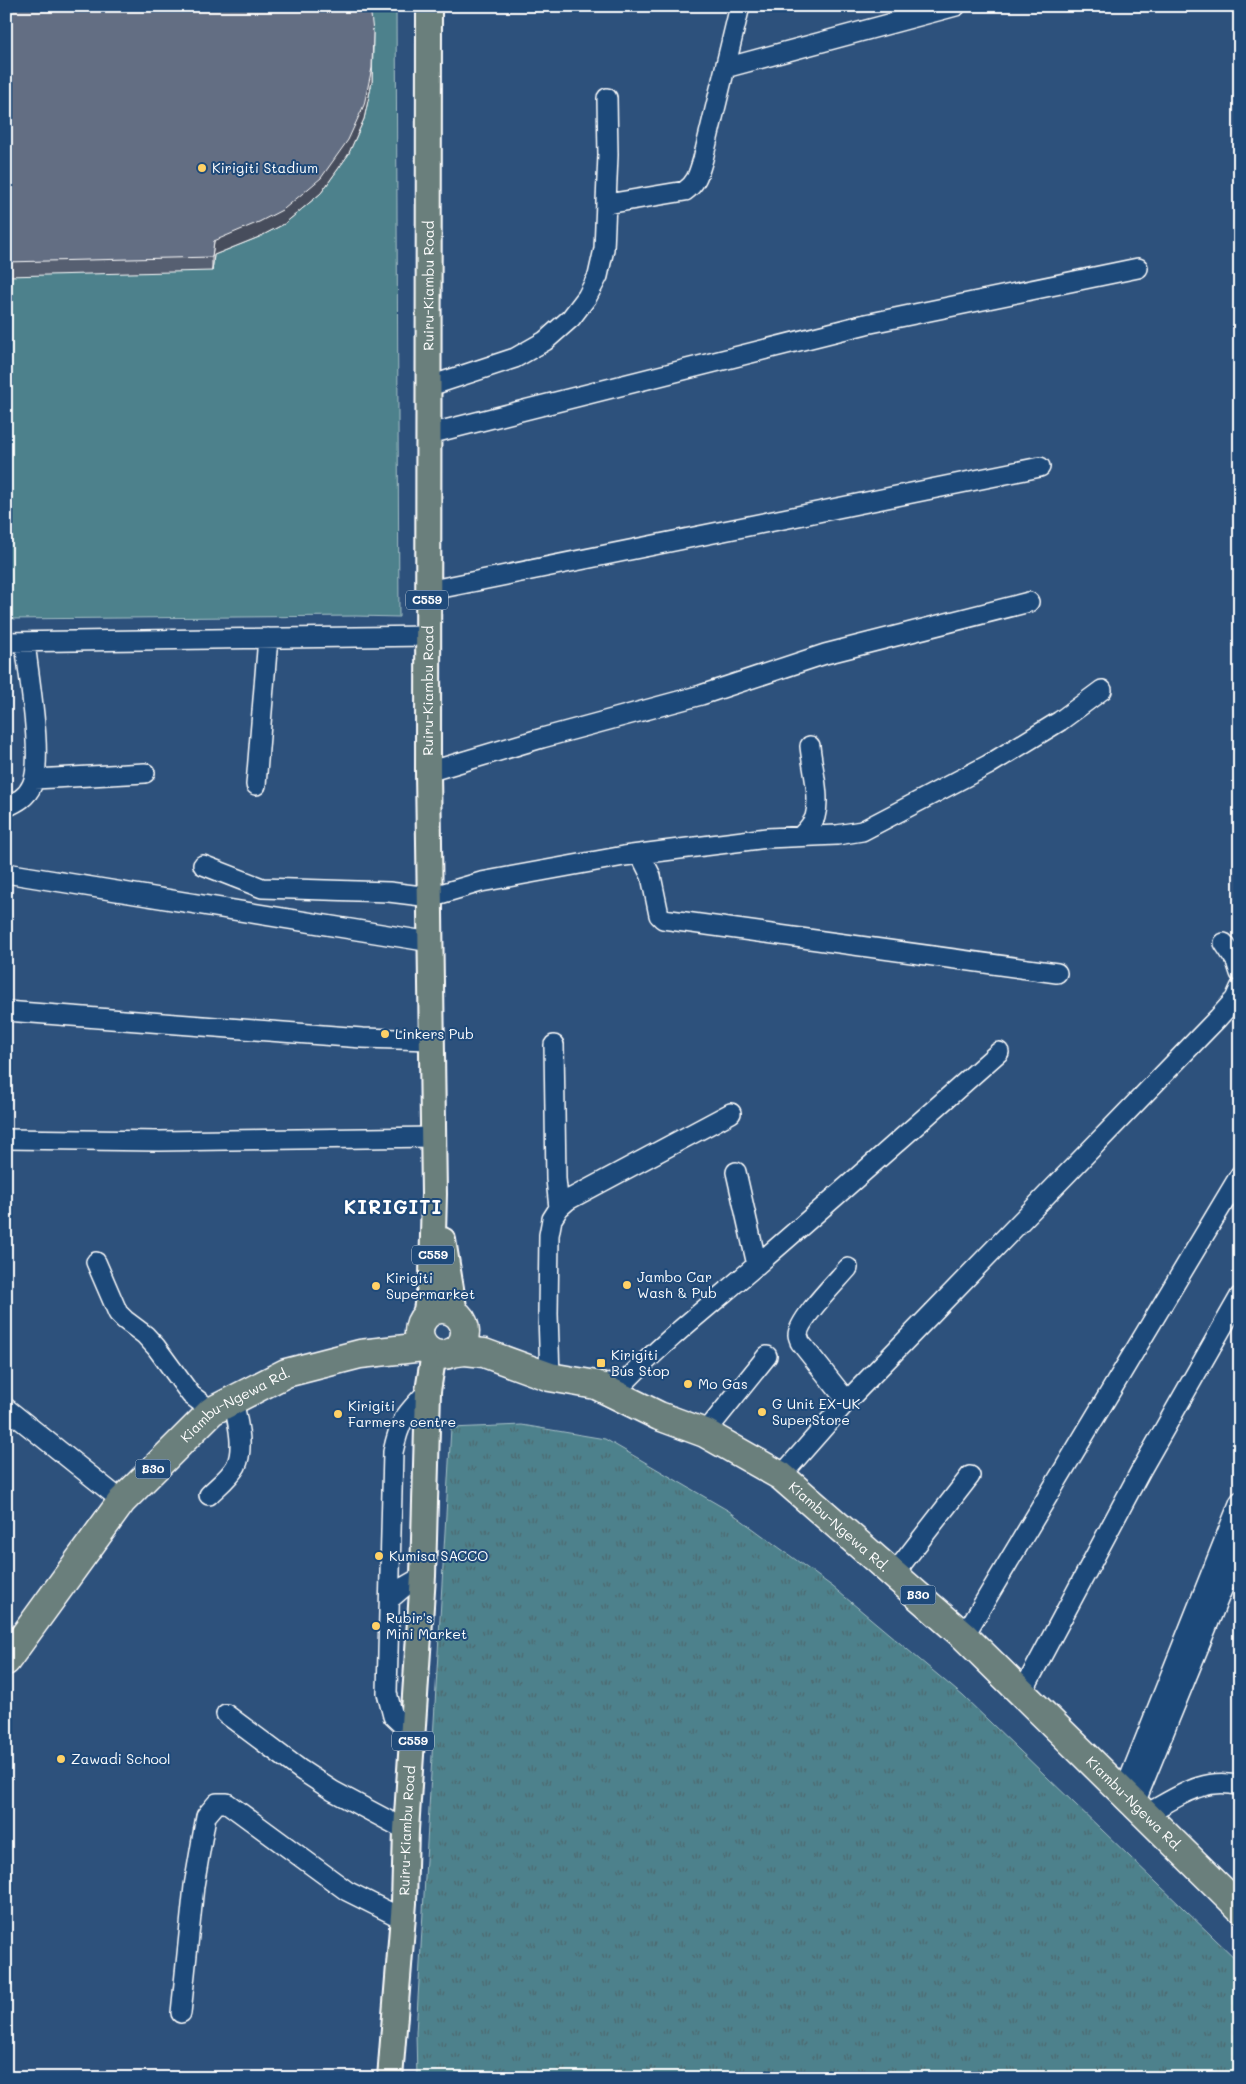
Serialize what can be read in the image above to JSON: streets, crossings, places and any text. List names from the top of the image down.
{
  "streets": {
    "highway": ["Kiambu-Ngewa Rd.", "B30"],
    "main road": ["Ruiru-Kiambu Road", "C559"]
  },
  "crossings": [
    ["Ruiru-Kiambu Road", "C559"],
    ["Ruiru-Kiambu Road", "Kiambu-Ngewa Rd."],
    ["Ruiru-Kiambu Road", "B30"],
    ["C559", "Kiambu-Ngewa Rd."],
    ["C559", "B30"],
    ["Kiambu-Ngewa Rd.", "B30"]
  ],
  "districts": ["KIRIGITI"],
  "places": {
    "other": [
      "Kirigiti Stadium",
      "Linkers Pub",
      "Jambo Car Wash & Pub",
      "Kirigiti Supermarket",
      "Mo Gas",
      "G Unit EX-UK SuperStore",
      "Kirigiti Farmers centre",
      "Kumisa SACCO",
      "Rubir's Mini Market",
      "Zawadi School"
    ],
    "transit": ["Kirigiti Bus Stop"]
  }
}
